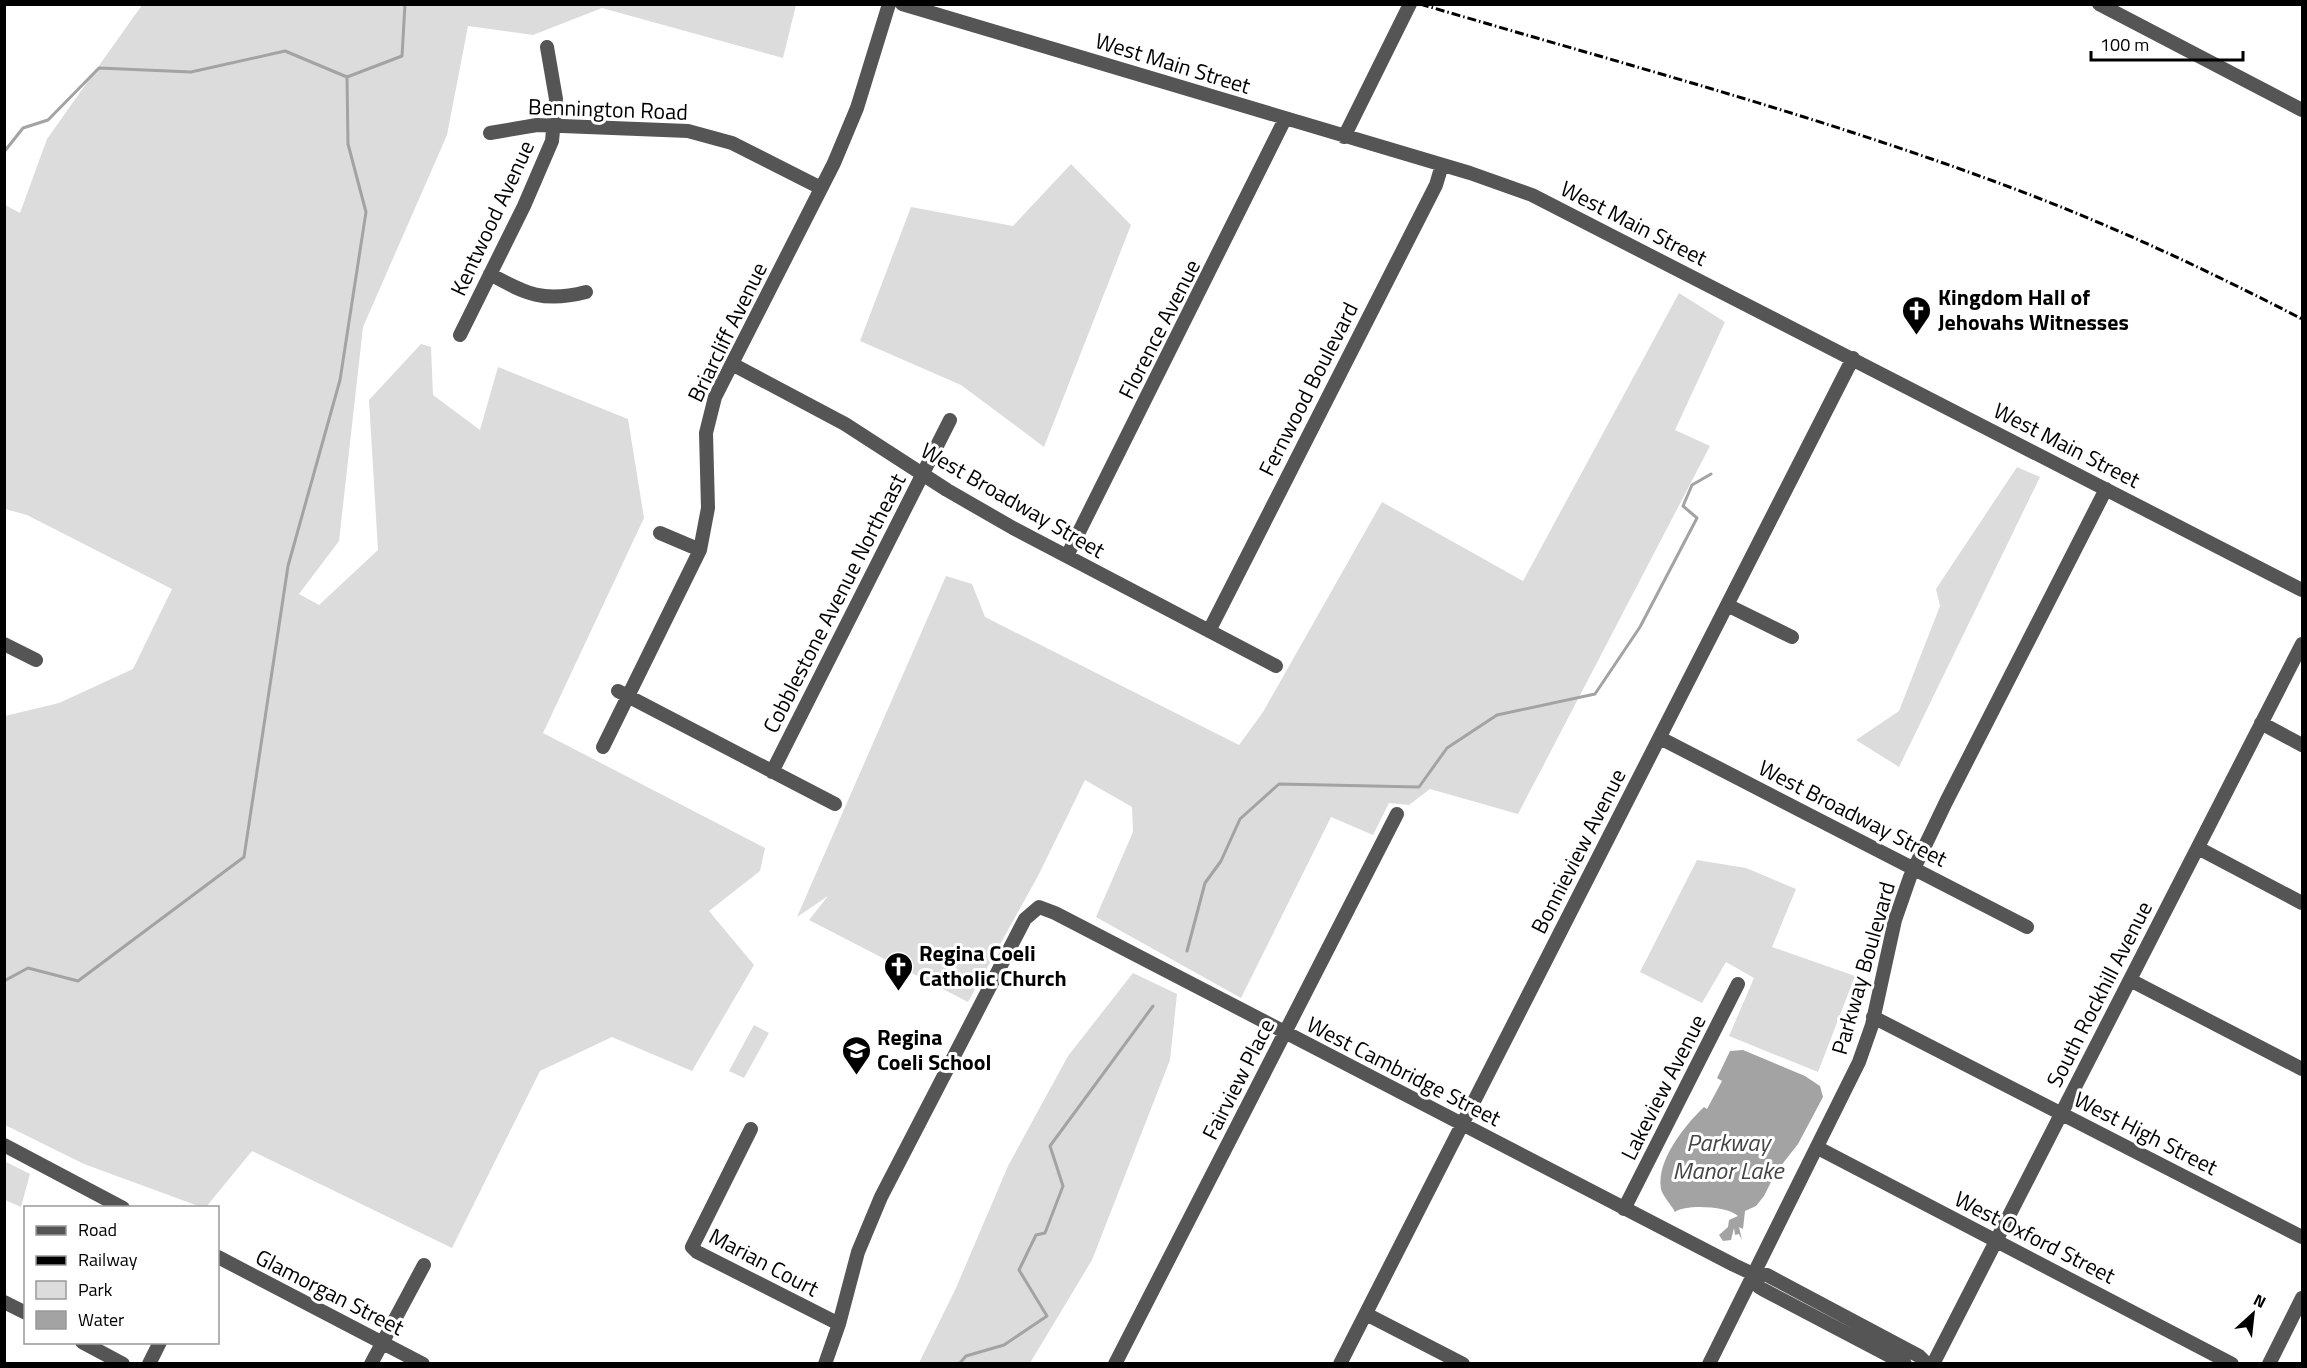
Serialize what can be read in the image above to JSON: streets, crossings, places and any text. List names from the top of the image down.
{
  "streets": {
    "street": [
      "West Main Street",
      "Bennington Road",
      "Kentwood Avenue",
      "Florence Avenue",
      "Briarcliff Avenue",
      "Fernwood Boulevard",
      "West Broadway Street",
      "Cobblestone Avenue Northeast",
      "Bonnieview Avenue",
      "Parkway Boulevard",
      "South Rockhill Avenue",
      "West Cambridge Street",
      "Fairview Place",
      "Lakeview Avenue",
      "West High Street",
      "West Oxford Street",
      "Marian Court",
      "Glamorgan Street"
    ]
  },
  "crossings": [
    ["West Main Street", "Florence Avenue"],
    ["West Main Street", "Fernwood Boulevard"],
    ["West Main Street", "Bonnieview Avenue"],
    ["West Main Street", "Parkway Boulevard"],
    ["Bennington Road", "Kentwood Avenue"],
    ["Bennington Road", "Briarcliff Avenue"],
    ["Florence Avenue", "West Broadway Street"],
    ["Briarcliff Avenue", "West Broadway Street"],
    ["Fernwood Boulevard", "West Broadway Street"],
    ["West Broadway Street", "Cobblestone Avenue Northeast"],
    ["West Broadway Street", "Bonnieview Avenue"],
    ["West Broadway Street", "Parkway Boulevard"],
    ["Bonnieview Avenue", "West Cambridge Street"],
    ["Parkway Boulevard", "West Cambridge Street"],
    ["Parkway Boulevard", "West High Street"],
    ["Parkway Boulevard", "West Oxford Street"],
    ["South Rockhill Avenue", "West High Street"],
    ["South Rockhill Avenue", "West Oxford Street"],
    ["West Cambridge Street", "Fairview Place"],
    ["West Cambridge Street", "Lakeview Avenue"],
    ["West Cambridge Street", "Marian Court"]
  ],
  "water": ["Parkway Manor Lake"],
  "places": {
    "church": ["Kingdom Hall of Jehovahs Witnesses", "Regina Coeli Catholic Church"],
    "school or university": ["Regina Coeli School"]
  },
  "legend": [
    "Road",
    "Railway",
    "Park",
    "Water"
  ],
  "scale_bar": "100 m",
  "north": "top right"
}
